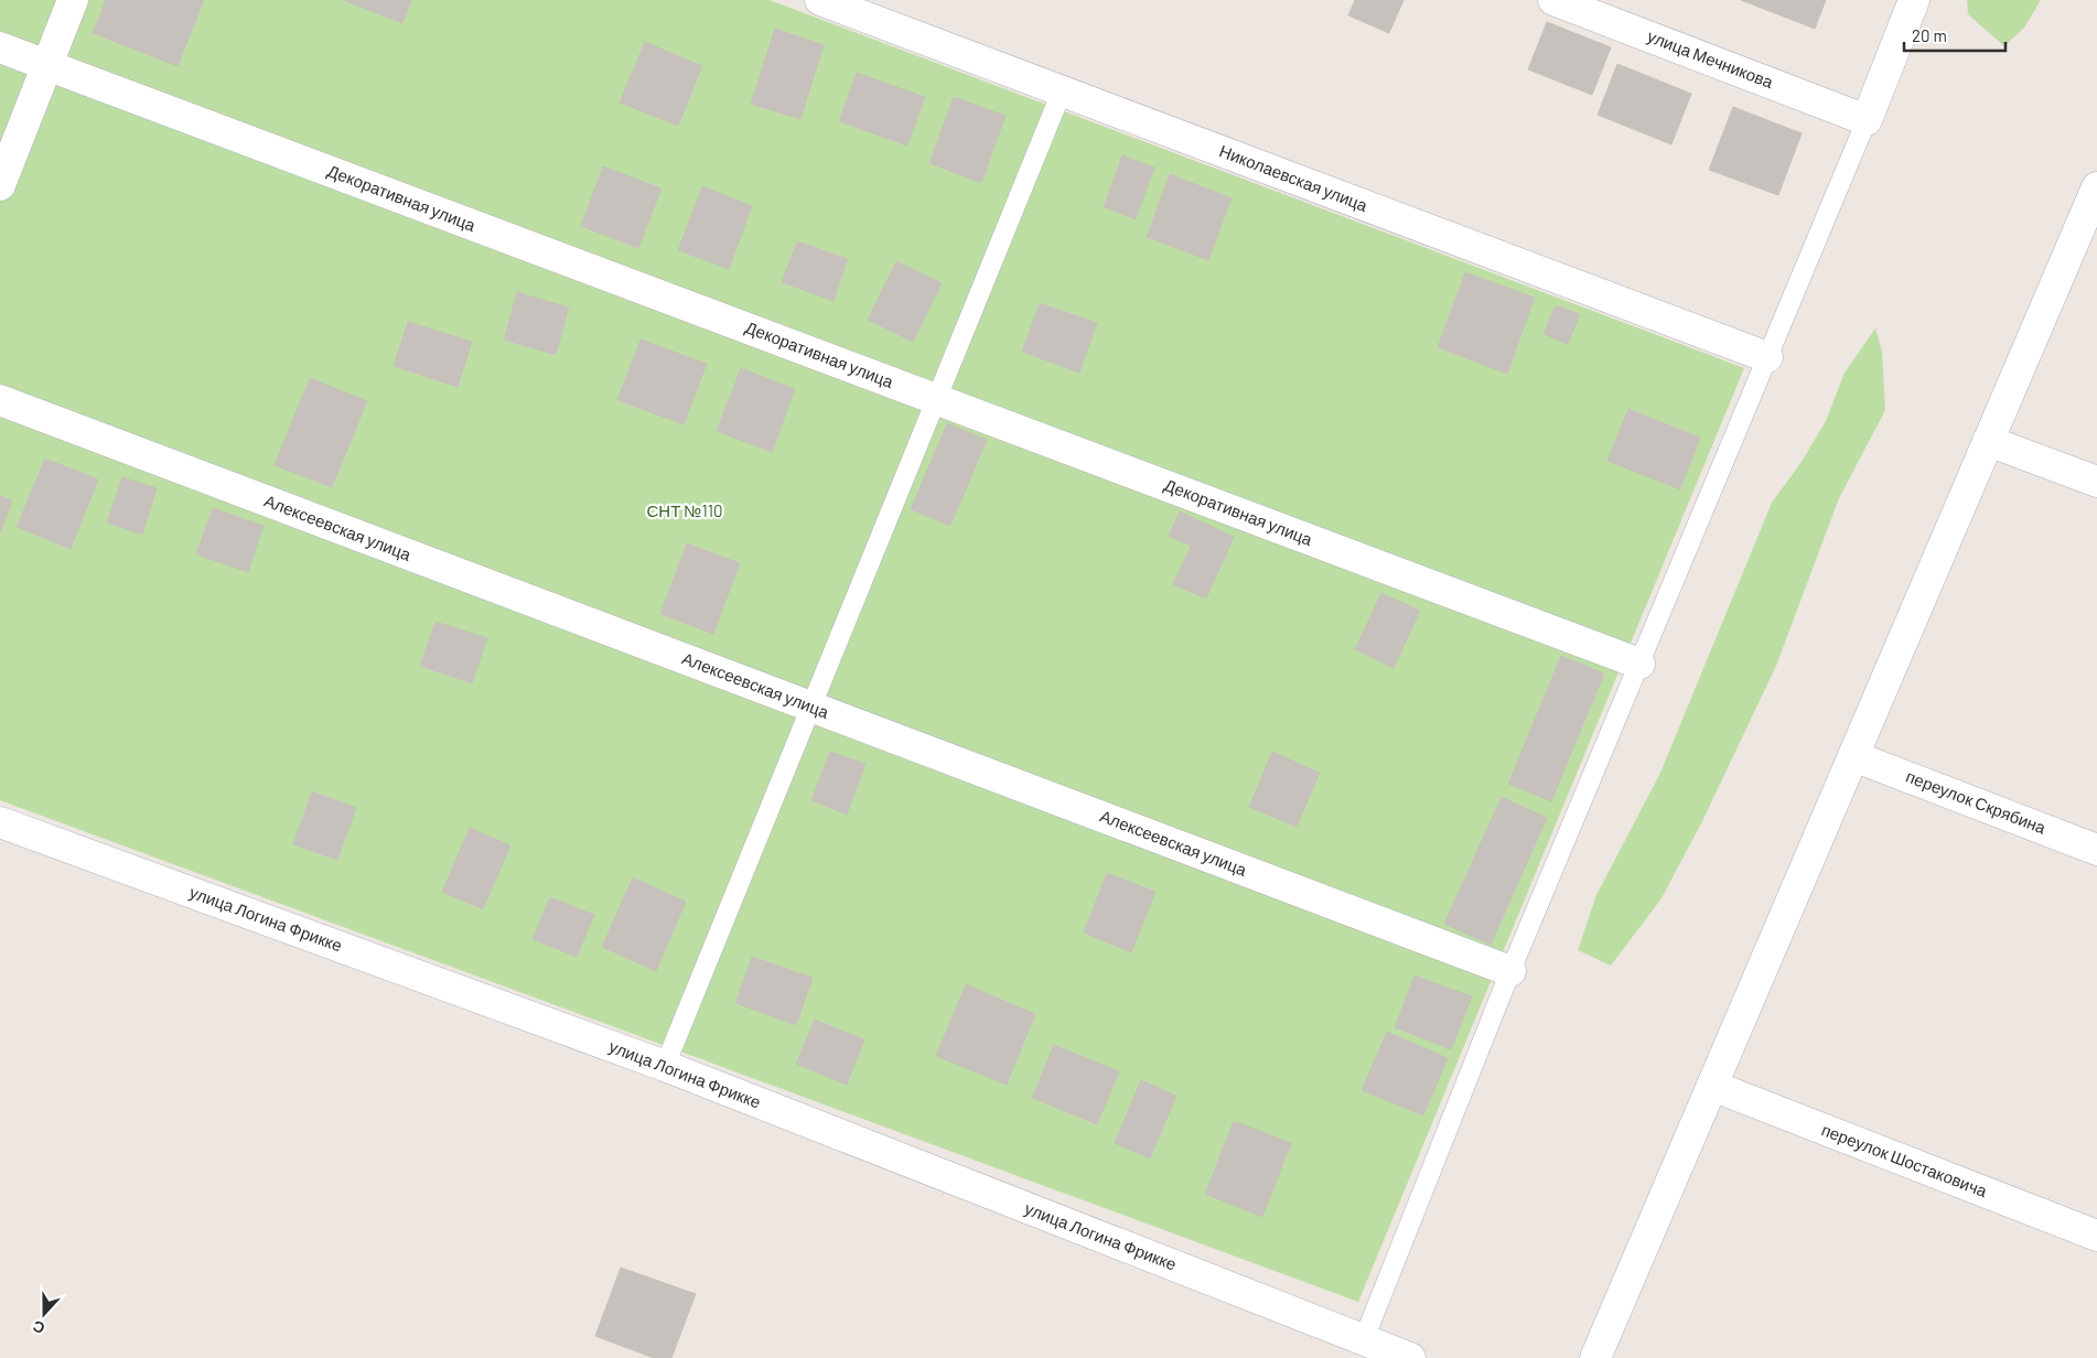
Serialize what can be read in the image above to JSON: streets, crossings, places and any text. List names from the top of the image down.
{
  "streets": {
    "street": [
      "улица Мечникова",
      "Николаевская улица",
      "Декоративная улица",
      "Алексеевская улица",
      "переулок Скрябина",
      "улица Логина Фрикке",
      "переулок Шостаковича"
    ]
  },
  "parks": ["СНТ №110"],
  "scale_bar": "20 m",
  "north": "bottom"
}
